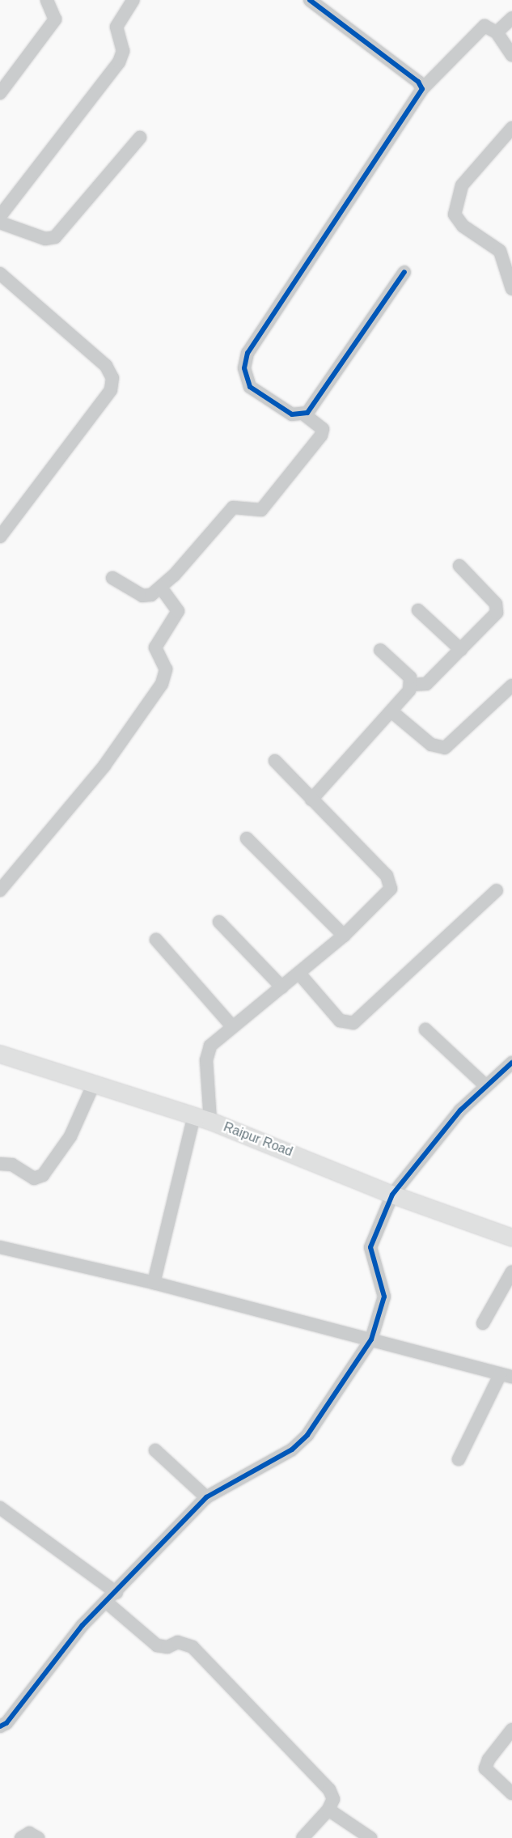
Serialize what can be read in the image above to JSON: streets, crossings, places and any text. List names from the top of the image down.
{
  "streets": {
    "main road": ["Raipur Road"]
  }
}
